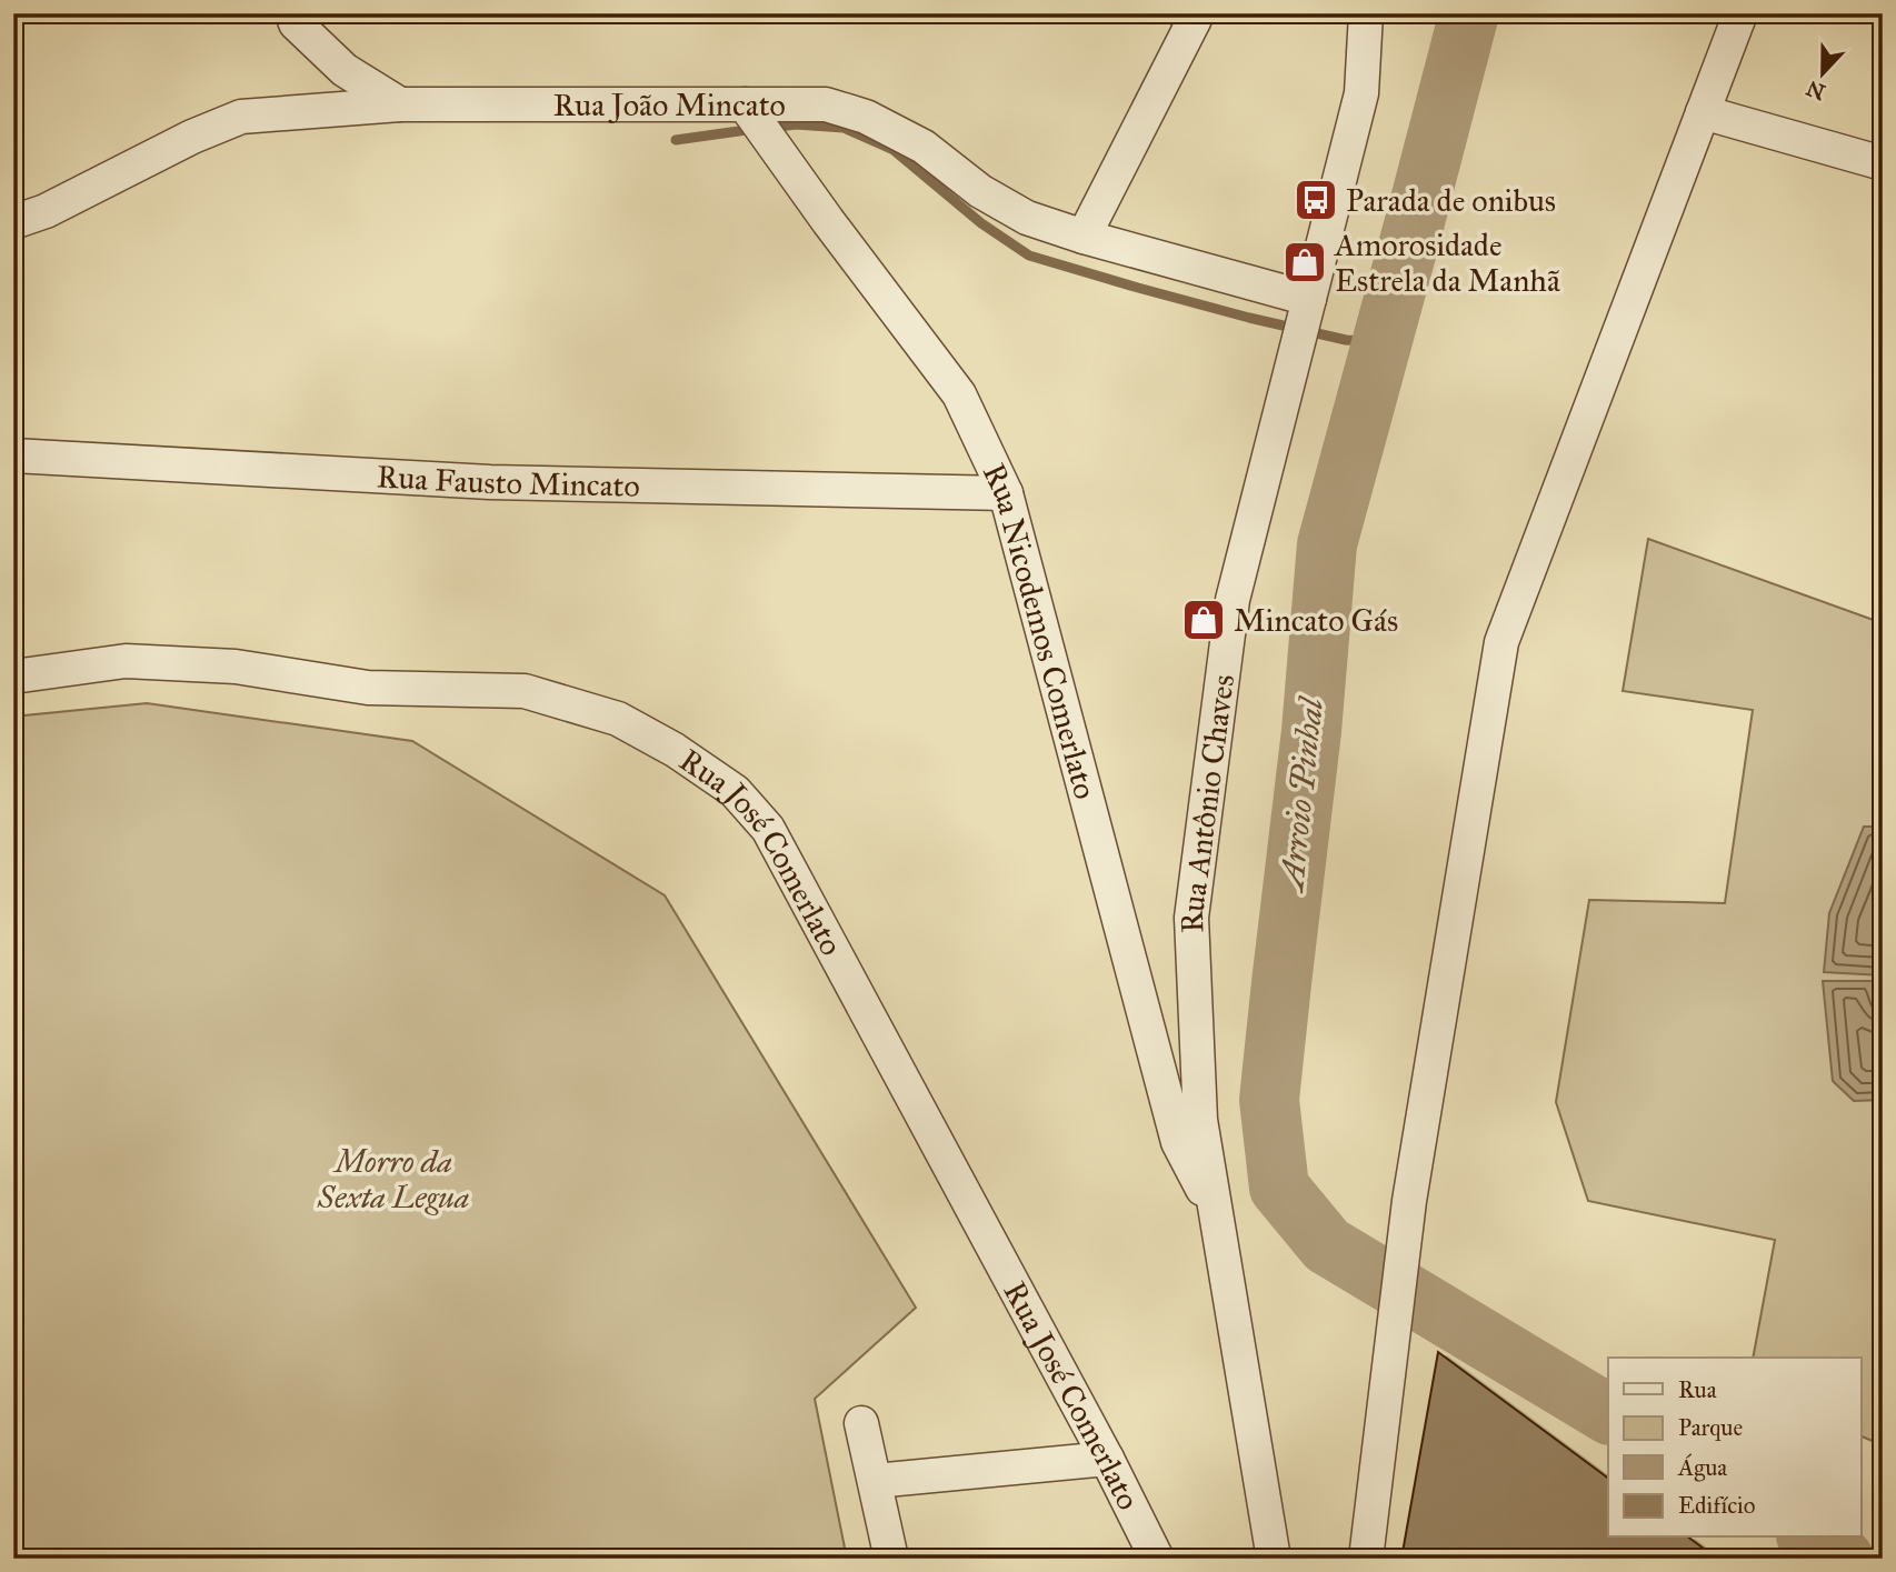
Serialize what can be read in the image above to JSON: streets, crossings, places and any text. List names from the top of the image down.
{
  "streets": {
    "street": [
      "Rua João Mincato",
      "Rua Fausto Mincato",
      "Rua Nicodemos Comerlato",
      "Rua Antônio Chaves",
      "Rua José Comerlato"
    ]
  },
  "crossings": [
    ["Rua João Mincato", "Rua Nicodemos Comerlato"],
    ["Rua João Mincato", "Rua Antônio Chaves"],
    ["Rua Fausto Mincato", "Rua Nicodemos Comerlato"],
    ["Rua Nicodemos Comerlato", "Rua Antônio Chaves"]
  ],
  "water": ["Arroio Pinhal"],
  "parks": ["Morro da Sexta Legua"],
  "places": {
    "bus stop": ["Parada de onibus"],
    "shop": ["Amorosidade Estrela da Manhã", "Mincato Gás"]
  },
  "legend": [
    "Rua",
    "Parque",
    "Água",
    "Edifício"
  ],
  "north": "bottom"
}
